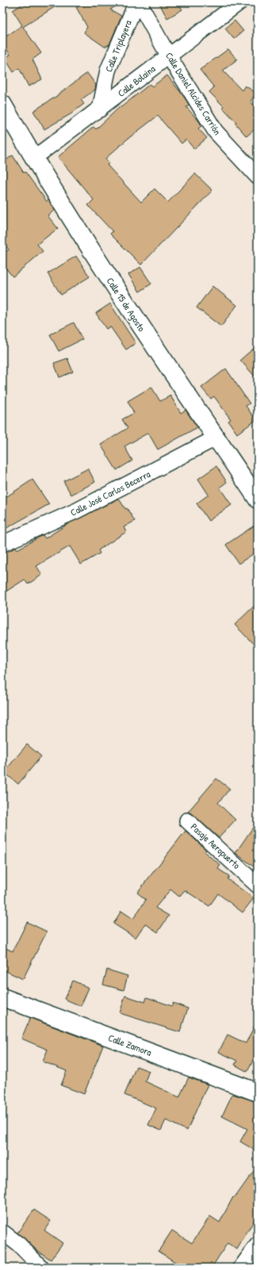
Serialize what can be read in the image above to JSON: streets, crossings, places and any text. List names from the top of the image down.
{
  "streets": {
    "street": [
      "Calle Triplayera",
      "Calle Bolaina",
      "Calle Daniel Alcides Carrión",
      "Calle 15 de Agosto",
      "Calle José Carlos Becerra",
      "Pasaje Aeropuerto",
      "Calle Zamora"
    ]
  },
  "crossings": [
    ["Calle Triplayera", "Calle Bolaina"],
    ["Calle Bolaina", "Calle Daniel Alcides Carrión"],
    ["Calle Bolaina", "Calle 15 de Agosto"],
    ["Calle 15 de Agosto", "Calle José Carlos Becerra"]
  ]
}
